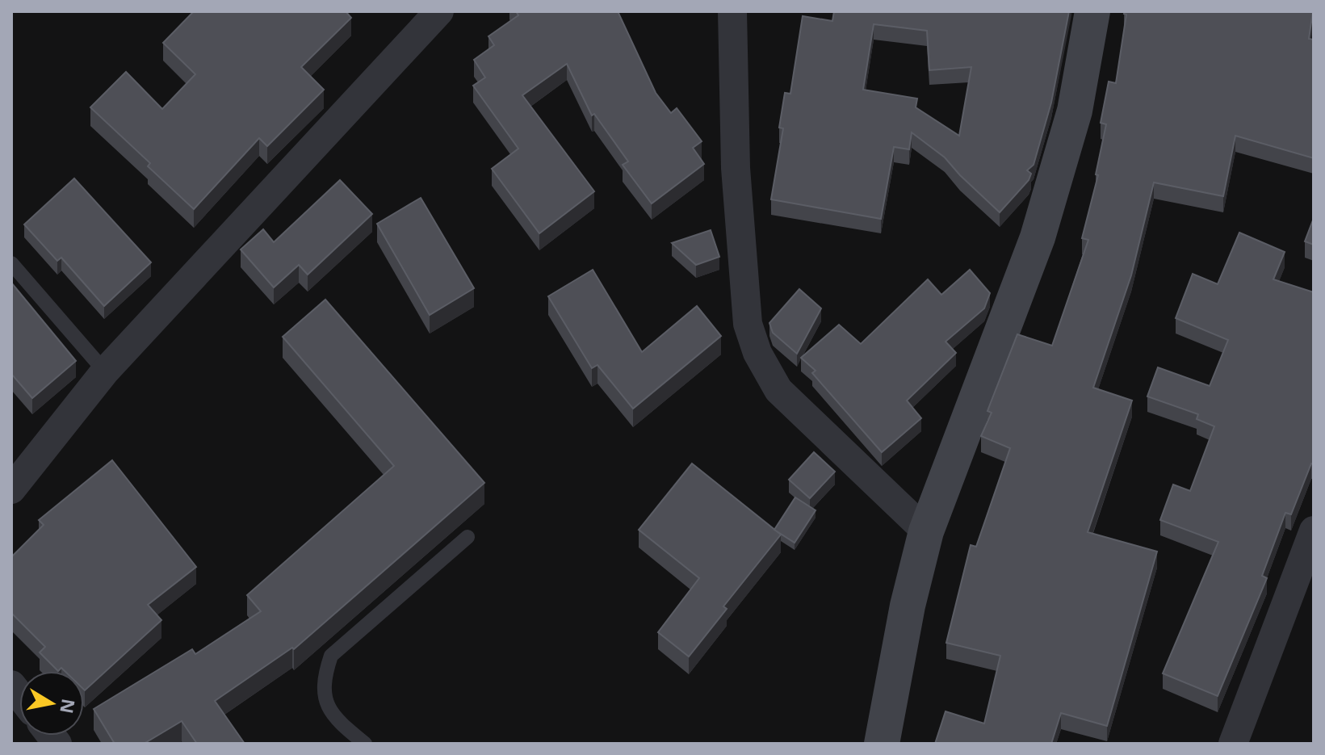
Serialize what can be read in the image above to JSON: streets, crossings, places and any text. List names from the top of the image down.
{
  "north": "right"
}
